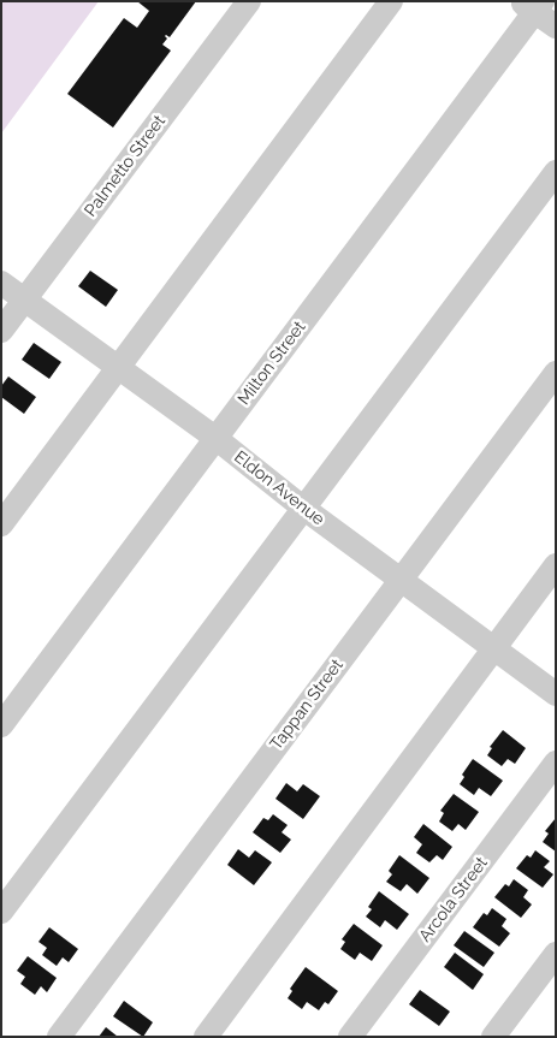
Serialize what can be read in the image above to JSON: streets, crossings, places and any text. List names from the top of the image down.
{
  "streets": {
    "street": [
      "Palmetto Street",
      "Milton Street",
      "Eldon Avenue",
      "Tappan Street",
      "Arcola Street"
    ]
  },
  "crossings": [
    ["Palmetto Street", "Eldon Avenue"],
    ["Milton Street", "Eldon Avenue"],
    ["Eldon Avenue", "Tappan Street"]
  ]
}
